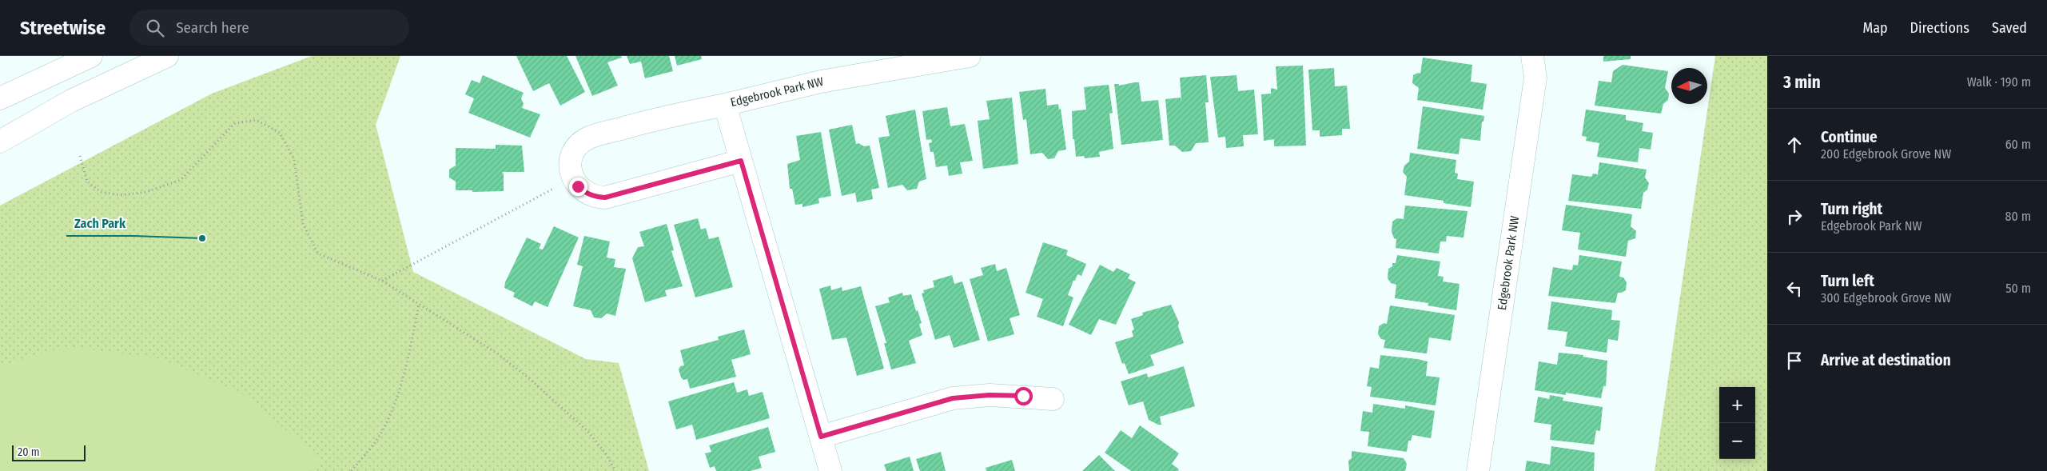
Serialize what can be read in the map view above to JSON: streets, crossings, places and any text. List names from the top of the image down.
{
  "streets": {
    "street": ["Edgebrook Park NW"]
  },
  "places": ["Zach Park"],
  "scale_bar": "20 m",
  "north": "left",
  "page": {
    "header": "Streetwise",
    "search": "Search here",
    "nav": ["Map", "Directions", "Saved"],
    "heading": ["3 min", "Walk · 190 m"],
    "list": [
      ["Continue", "200 Edgebrook Grove NW", "60 m"],
      ["Turn right", "Edgebrook Park NW", "80 m"],
      ["Turn left", "300 Edgebrook Grove NW", "50 m"],
      "Arrive at destination"
    ],
    "map_buttons": ["+", "−"],
    "scale": "20 m"
  }
}
